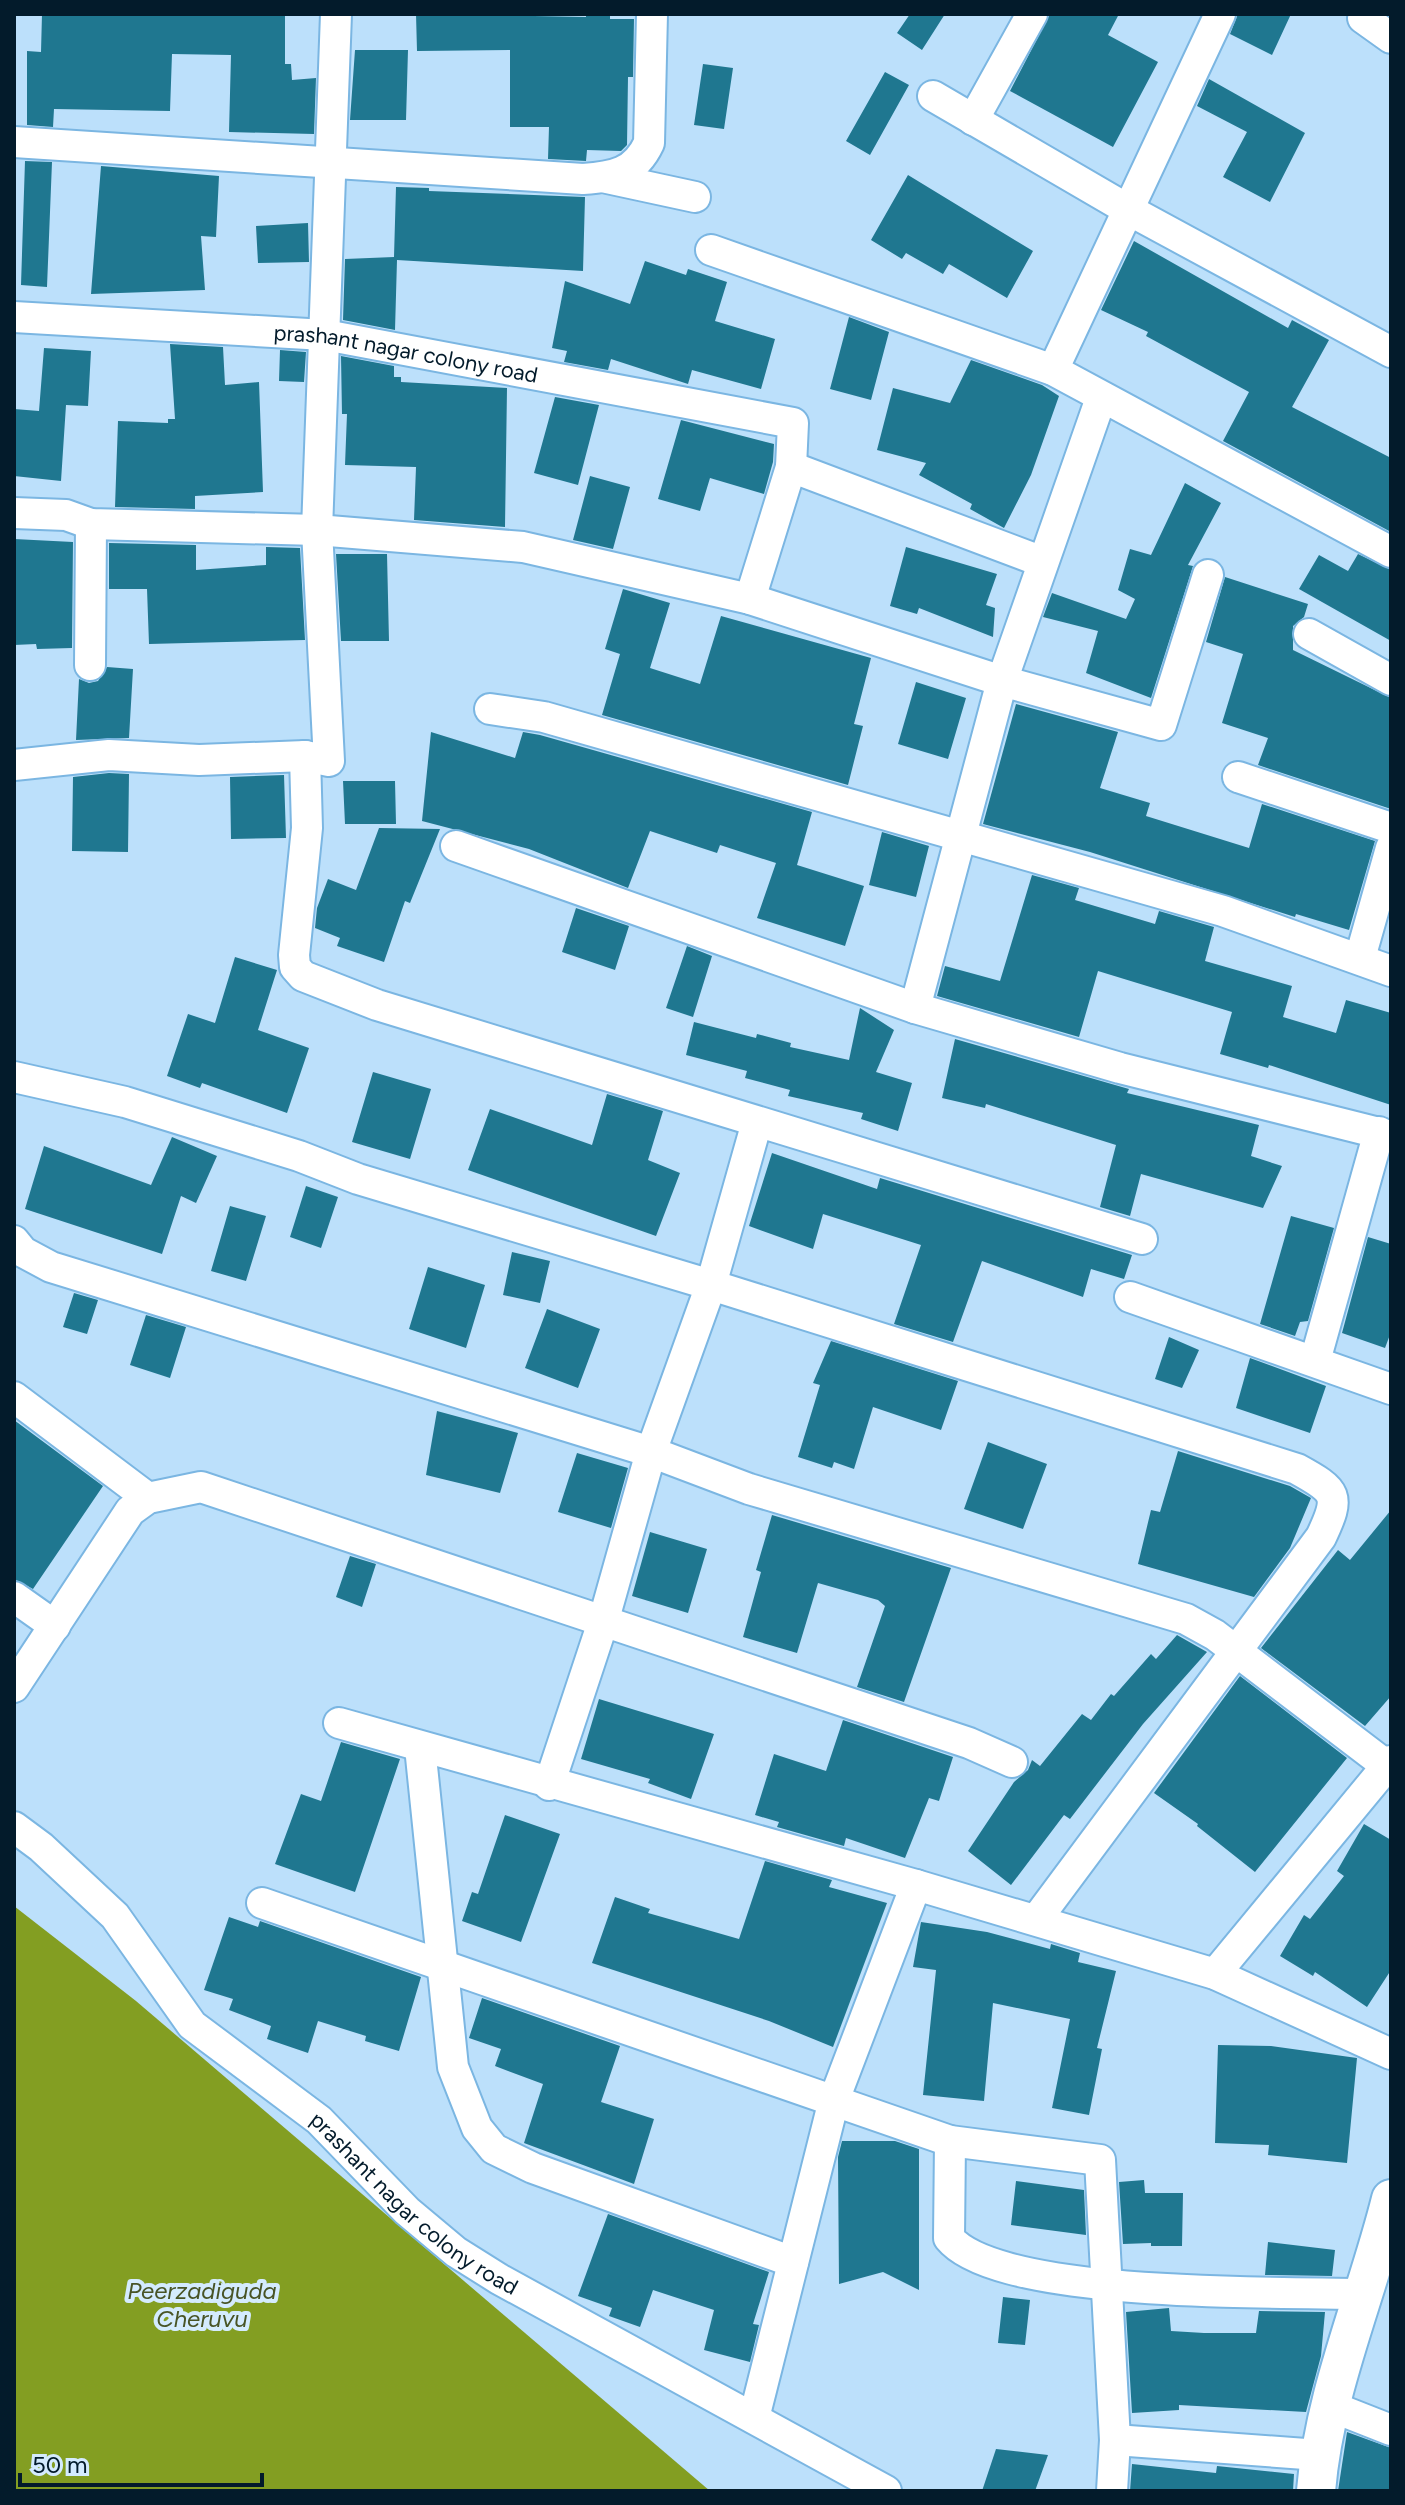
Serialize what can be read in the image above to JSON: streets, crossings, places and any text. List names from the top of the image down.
{
  "streets": {
    "street": ["prashant nagar colony road"]
  },
  "water": ["Peerzadiguda Cheruvu"],
  "scale_bar": "50 m"
}
